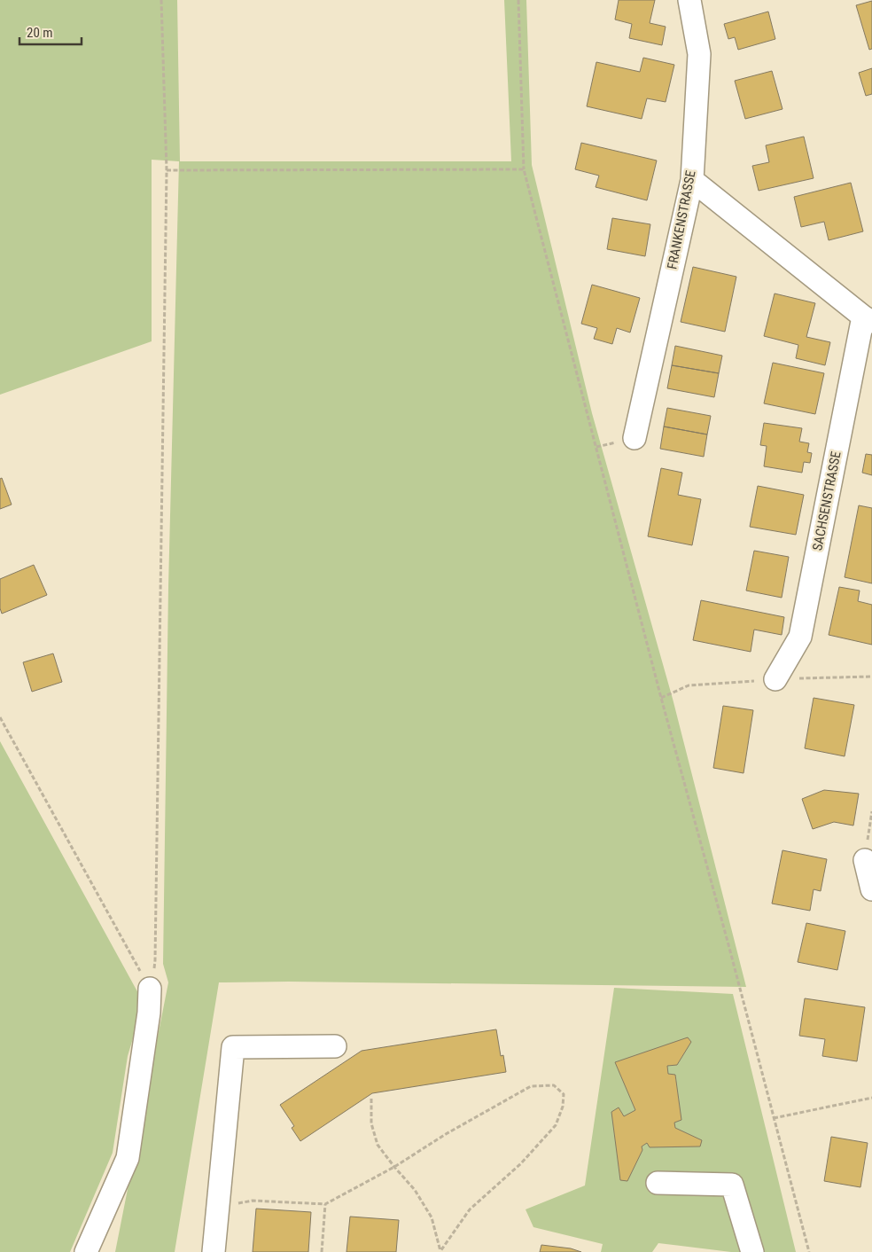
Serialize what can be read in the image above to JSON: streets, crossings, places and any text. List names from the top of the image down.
{
  "streets": {
    "street": ["FRANKENSTRASSE", "SACHSENSTRASSE"]
  },
  "crossings": [
    ["FRANKENSTRASSE", "SACHSENSTRASSE"]
  ],
  "scale_bar": "20 m"
}
